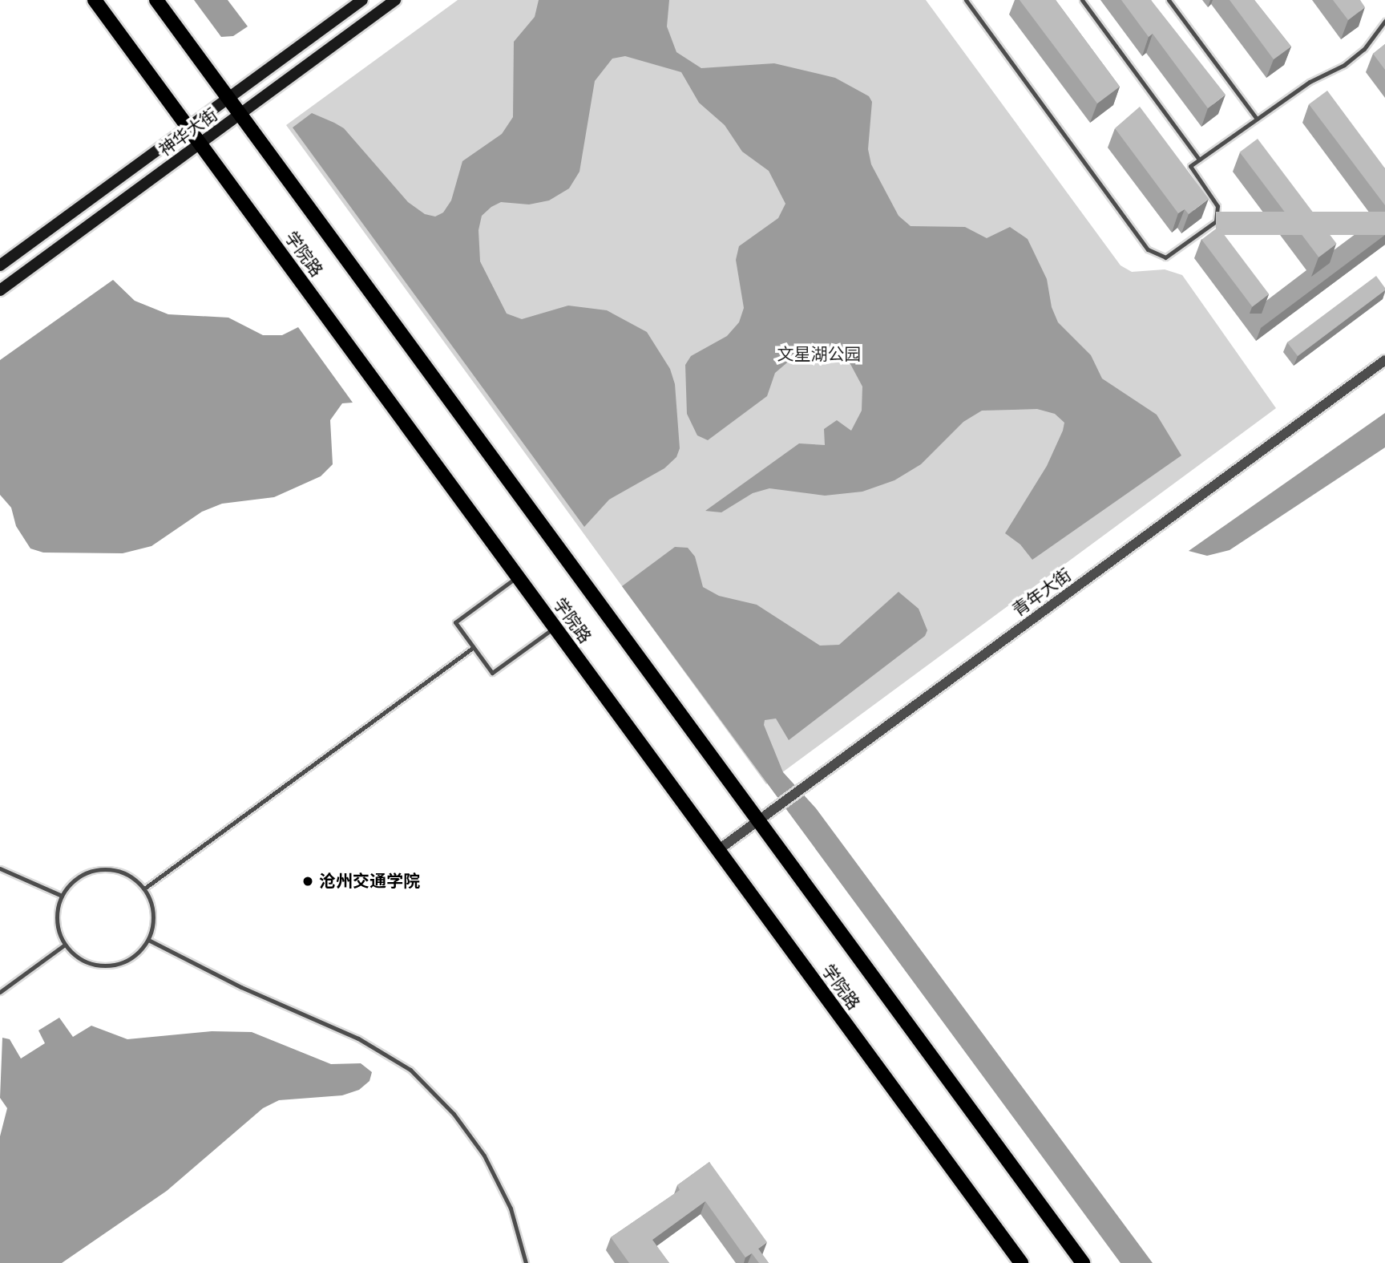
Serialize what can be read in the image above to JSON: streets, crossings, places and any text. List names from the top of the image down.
{
  "streets": {
    "main road": ["神华大街", "学院路"],
    "street": ["青年大街"]
  },
  "crossings": [
    ["神华大街", "学院路"],
    ["学院路", "青年大街"]
  ],
  "parks": ["文星湖公园"],
  "places": ["沧州交通学院"]
}
